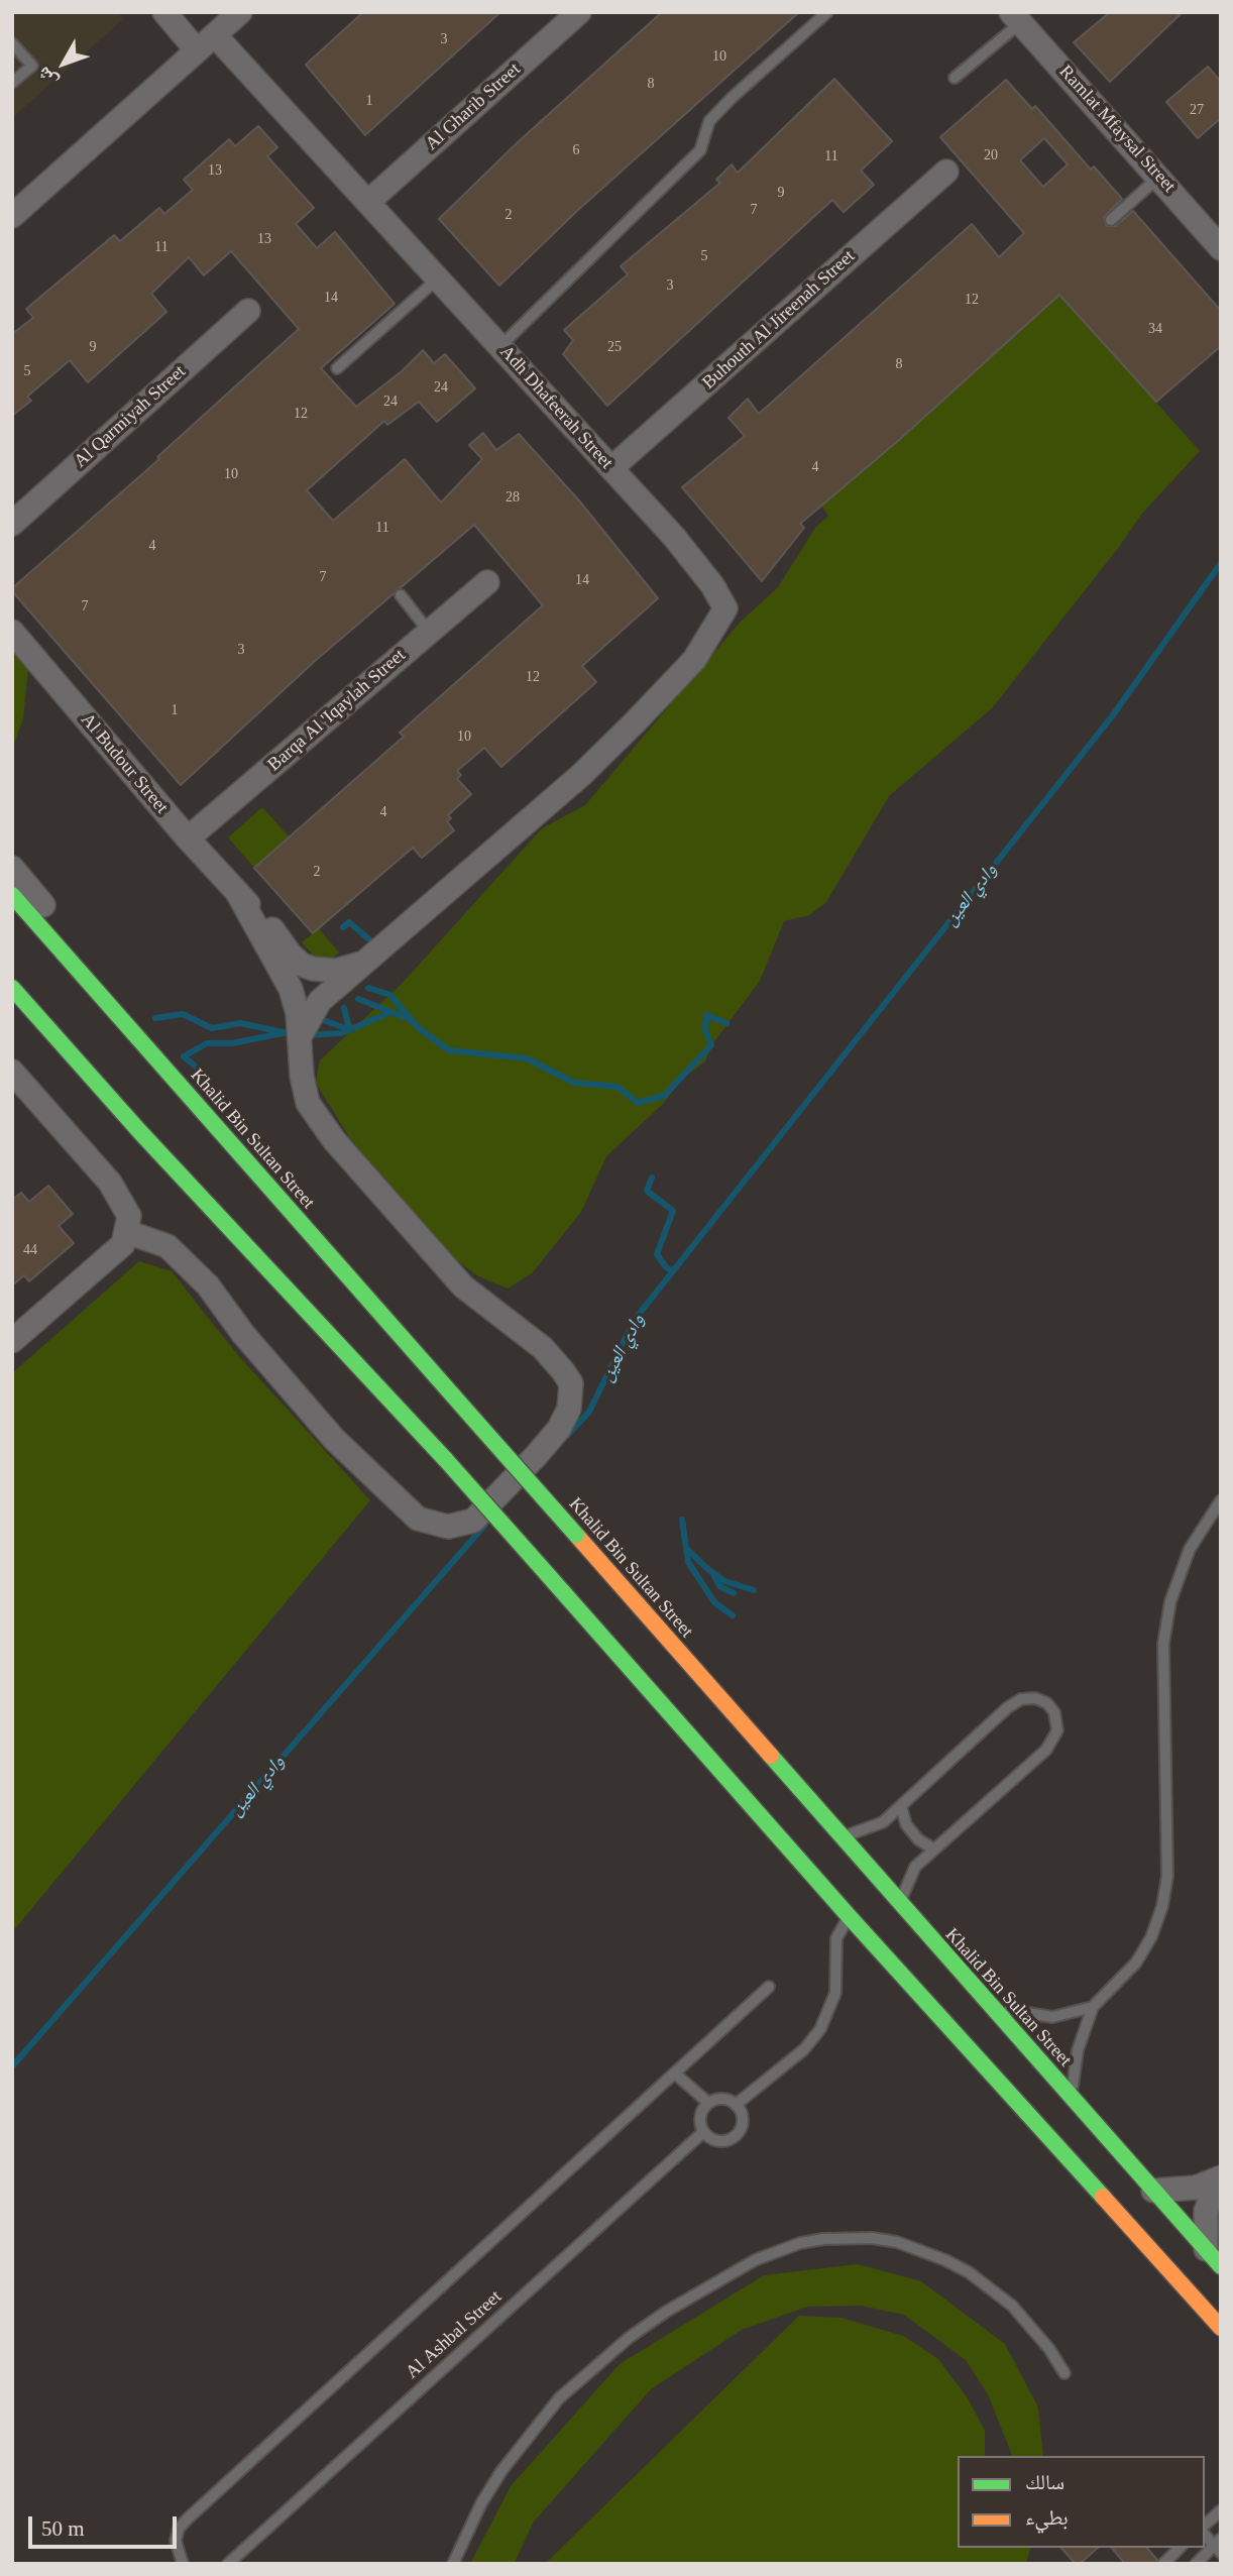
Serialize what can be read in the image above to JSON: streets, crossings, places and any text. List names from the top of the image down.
{
  "streets": {
    "main road": ["Khalid Bin Sultan Street"],
    "street": [
      "Al Gharib Street",
      "Ramlat Mfaysal Street",
      "Buhouth Al Jireenah Street",
      "Adh Dhafeerah Street",
      "Al Qarmiyah Street",
      "Barqa Al 'Iqaylah Street",
      "Al Budour Street"
    ],
    "lane": ["Al Ashbal Street"]
  },
  "crossings": [
    ["Al Gharib Street", "Adh Dhafeerah Street"],
    ["Buhouth Al Jireenah Street", "Adh Dhafeerah Street"],
    ["Barqa Al 'Iqaylah Street", "Al Budour Street"]
  ],
  "water": ["وادي العين"],
  "house_numbers": [
    "3",
    "10",
    "8",
    "1",
    "27",
    "6",
    "20",
    "11",
    "13",
    "9",
    "7",
    "2",
    "13",
    "11",
    "5",
    "3",
    "14",
    "12",
    "34",
    "9",
    "25",
    "8",
    "5",
    "24",
    "24",
    "12",
    "4",
    "10",
    "28",
    "11",
    "4",
    "7",
    "14",
    "7",
    "3",
    "12",
    "1",
    "10",
    "4",
    "2",
    "44"
  ],
  "legend": ["سالك", "بطيء"],
  "scale_bar": "50 m",
  "north": "bottom left"
}
